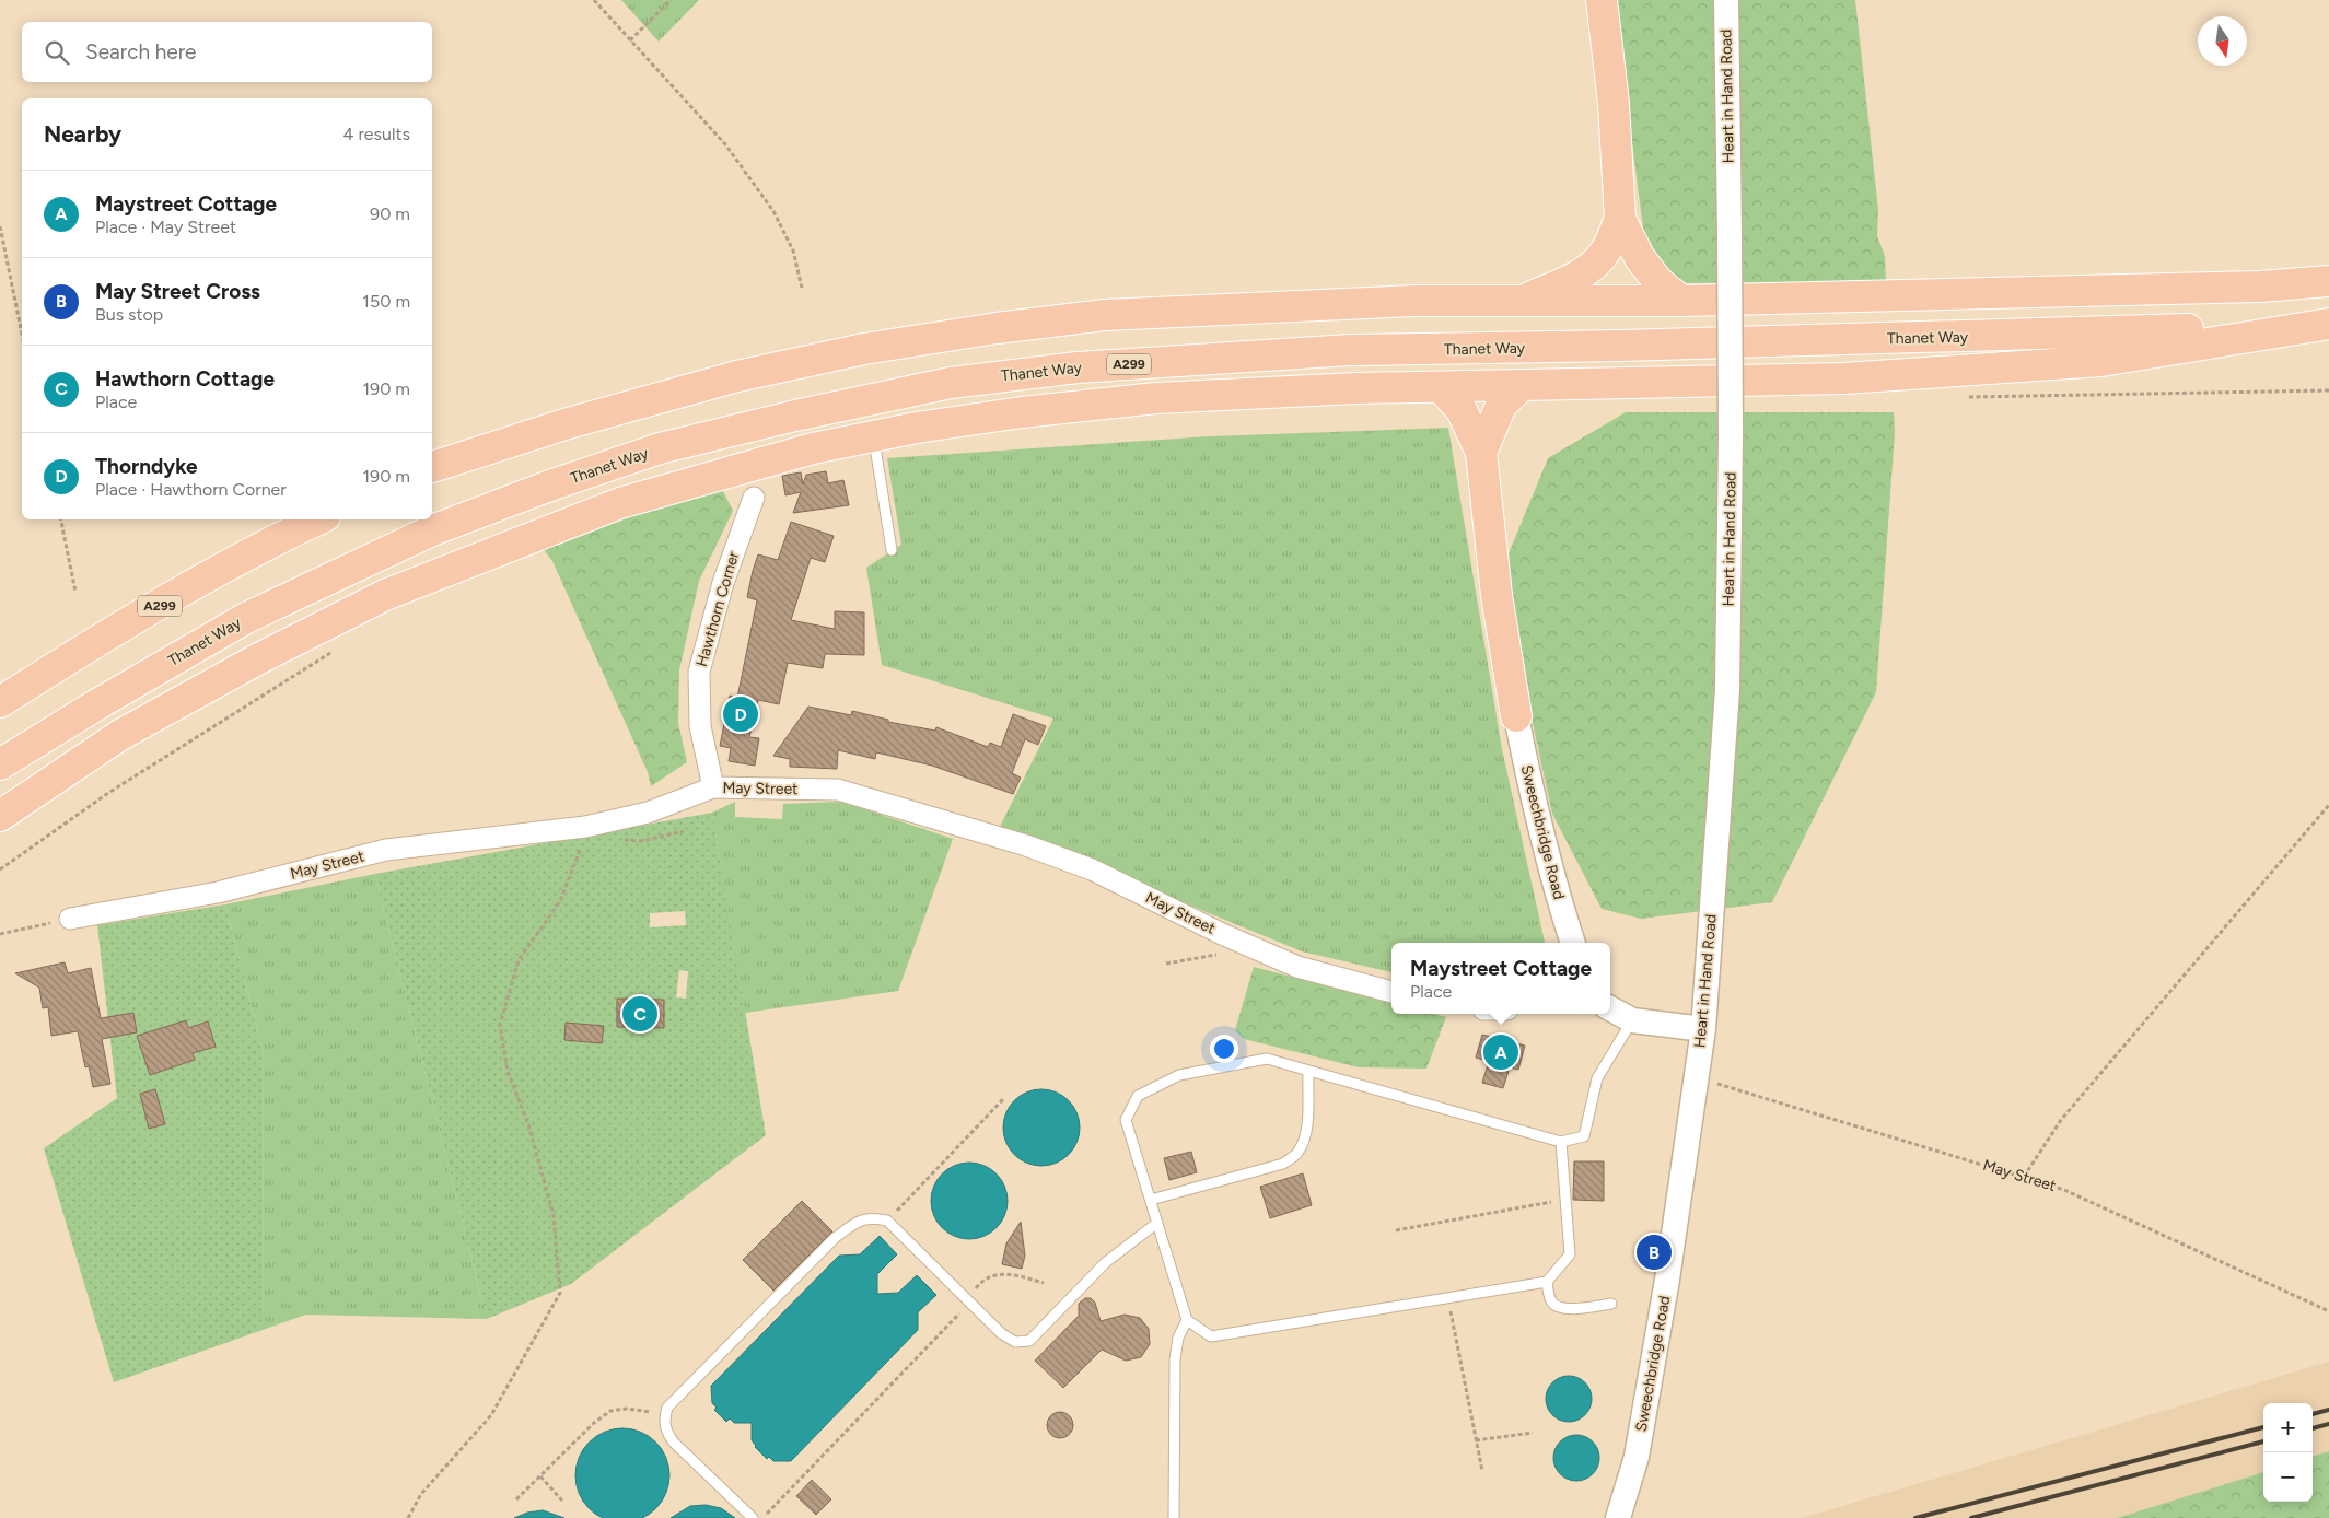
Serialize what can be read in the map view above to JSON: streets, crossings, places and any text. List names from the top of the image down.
{
  "streets": {
    "highway": ["Thanet Way", "A299"],
    "street": [
      "Heart in Hand Road",
      "Hawthorn Corner",
      "May Street",
      "Sweechbridge Road"
    ]
  },
  "crossings": [
    ["Heart in Hand Road", "May Street"],
    ["Heart in Hand Road", "Sweechbridge Road"],
    ["Hawthorn Corner", "May Street"],
    ["May Street", "Sweechbridge Road"]
  ],
  "north": "bottom",
  "page": {
    "search": "Search here",
    "heading": ["Nearby", "4 results"],
    "list": [
      {
        "mark": "A",
        "name": "Maystreet Cottage",
        "note": "Place · May Street",
        "value": "90 m"
      },
      {
        "mark": "B",
        "name": "May Street Cross",
        "note": "Bus stop",
        "value": "150 m"
      },
      {
        "mark": "C",
        "name": "Hawthorn Cottage",
        "note": "Place",
        "value": "190 m"
      },
      {
        "mark": "D",
        "name": "Thorndyke",
        "note": "Place · Hawthorn Corner",
        "value": "190 m"
      }
    ],
    "pins": [
      "D",
      "C",
      "A",
      "B"
    ],
    "popup": ["Maystreet Cottage", "Place"],
    "map_buttons": ["+", "−"]
  }
}
